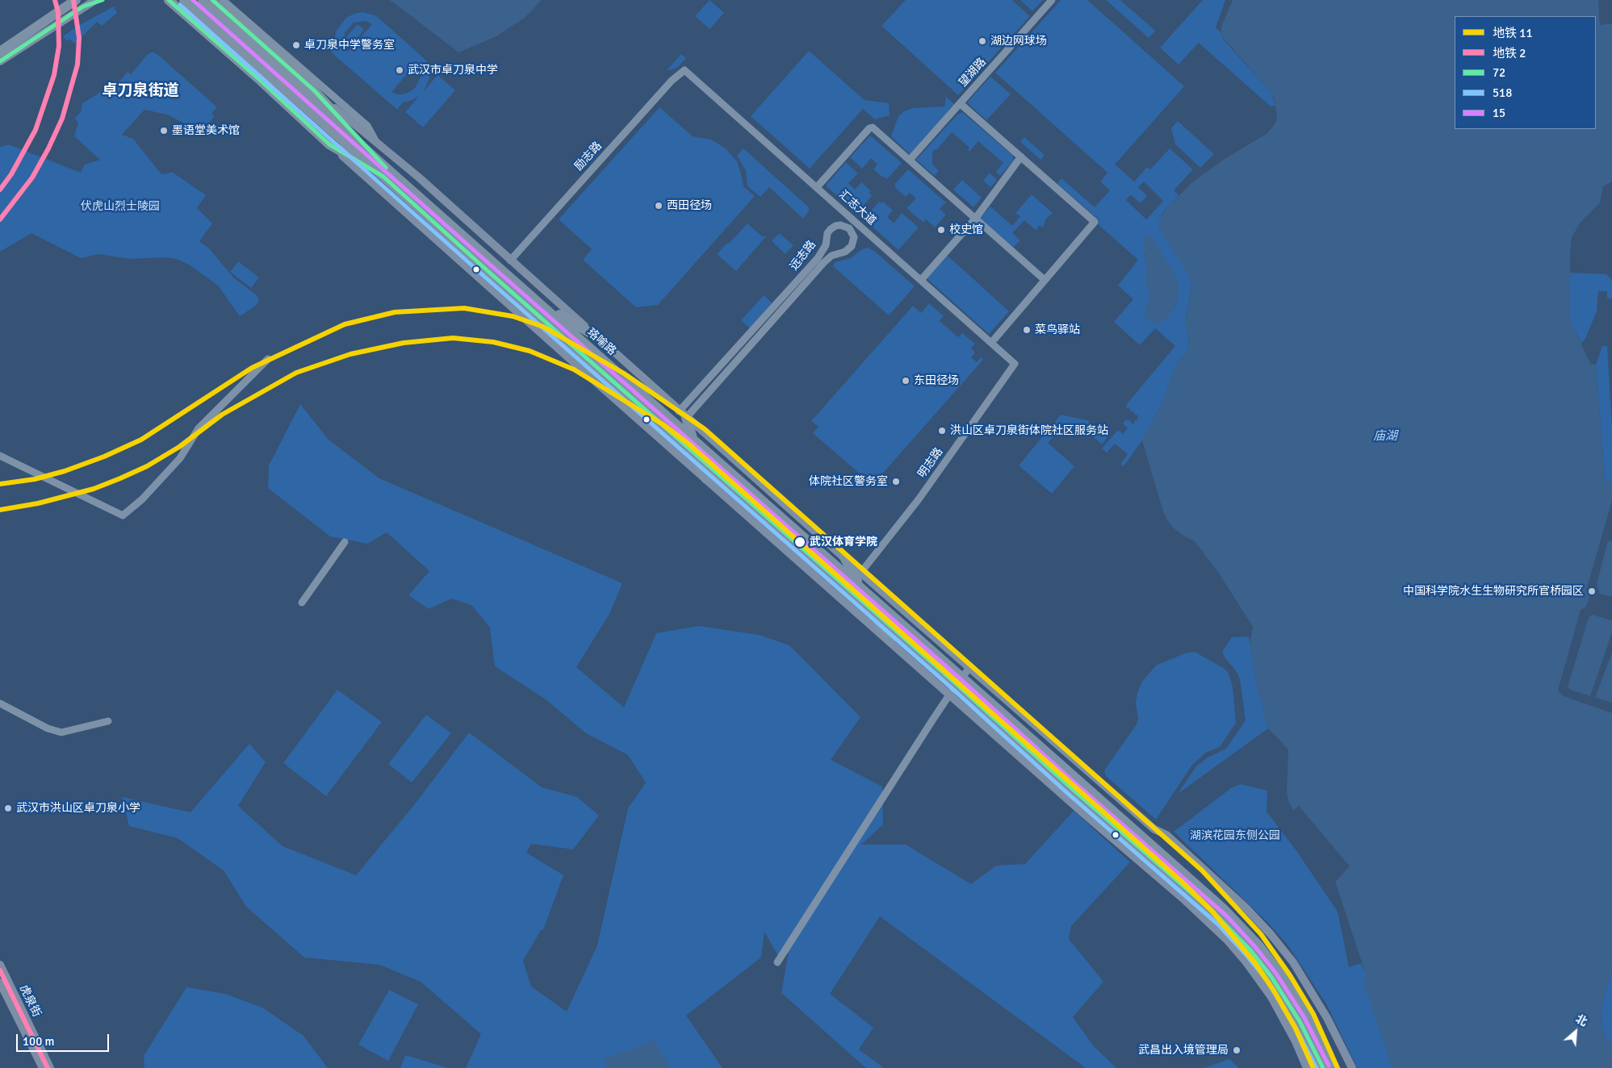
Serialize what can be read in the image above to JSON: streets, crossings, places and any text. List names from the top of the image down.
{
  "streets": {
    "highway": ["珞喻路"],
    "main road": ["虎泉街"],
    "street": [
      "望湖路",
      "励志路",
      "汇志大道",
      "远志路",
      "明志路"
    ]
  },
  "crossings": [
    ["励志路", "汇志大道"],
    ["汇志大道", "明志路"]
  ],
  "districts": ["卓刀泉街道"],
  "water": ["庙湖"],
  "parks": ["伏虎山烈士陵园", "湖滨花园东侧公园"],
  "places": [
    "湖边网球场",
    "卓刀泉中学警务室",
    "武汉市卓刀泉中学",
    "墨语堂美术馆",
    "西田径场",
    "校史馆",
    "菜鸟驿站",
    "东田径场",
    "洪山区卓刀泉街体院社区服务站",
    "体院社区警务室",
    "武汉体育学院",
    "中国科学院水生生物研究所官桥园区",
    "武汉市洪山区卓刀泉小学",
    "武昌出入境管理局"
  ],
  "lines": [
    "metro line 2",
    "transit line 72",
    "transit line 15",
    "transit line 518",
    "metro line 11"
  ],
  "legend": [
    "地铁 11",
    "地铁 2",
    "72",
    "518",
    "15"
  ],
  "scale_bar": "100 m",
  "north": "top right"
}
